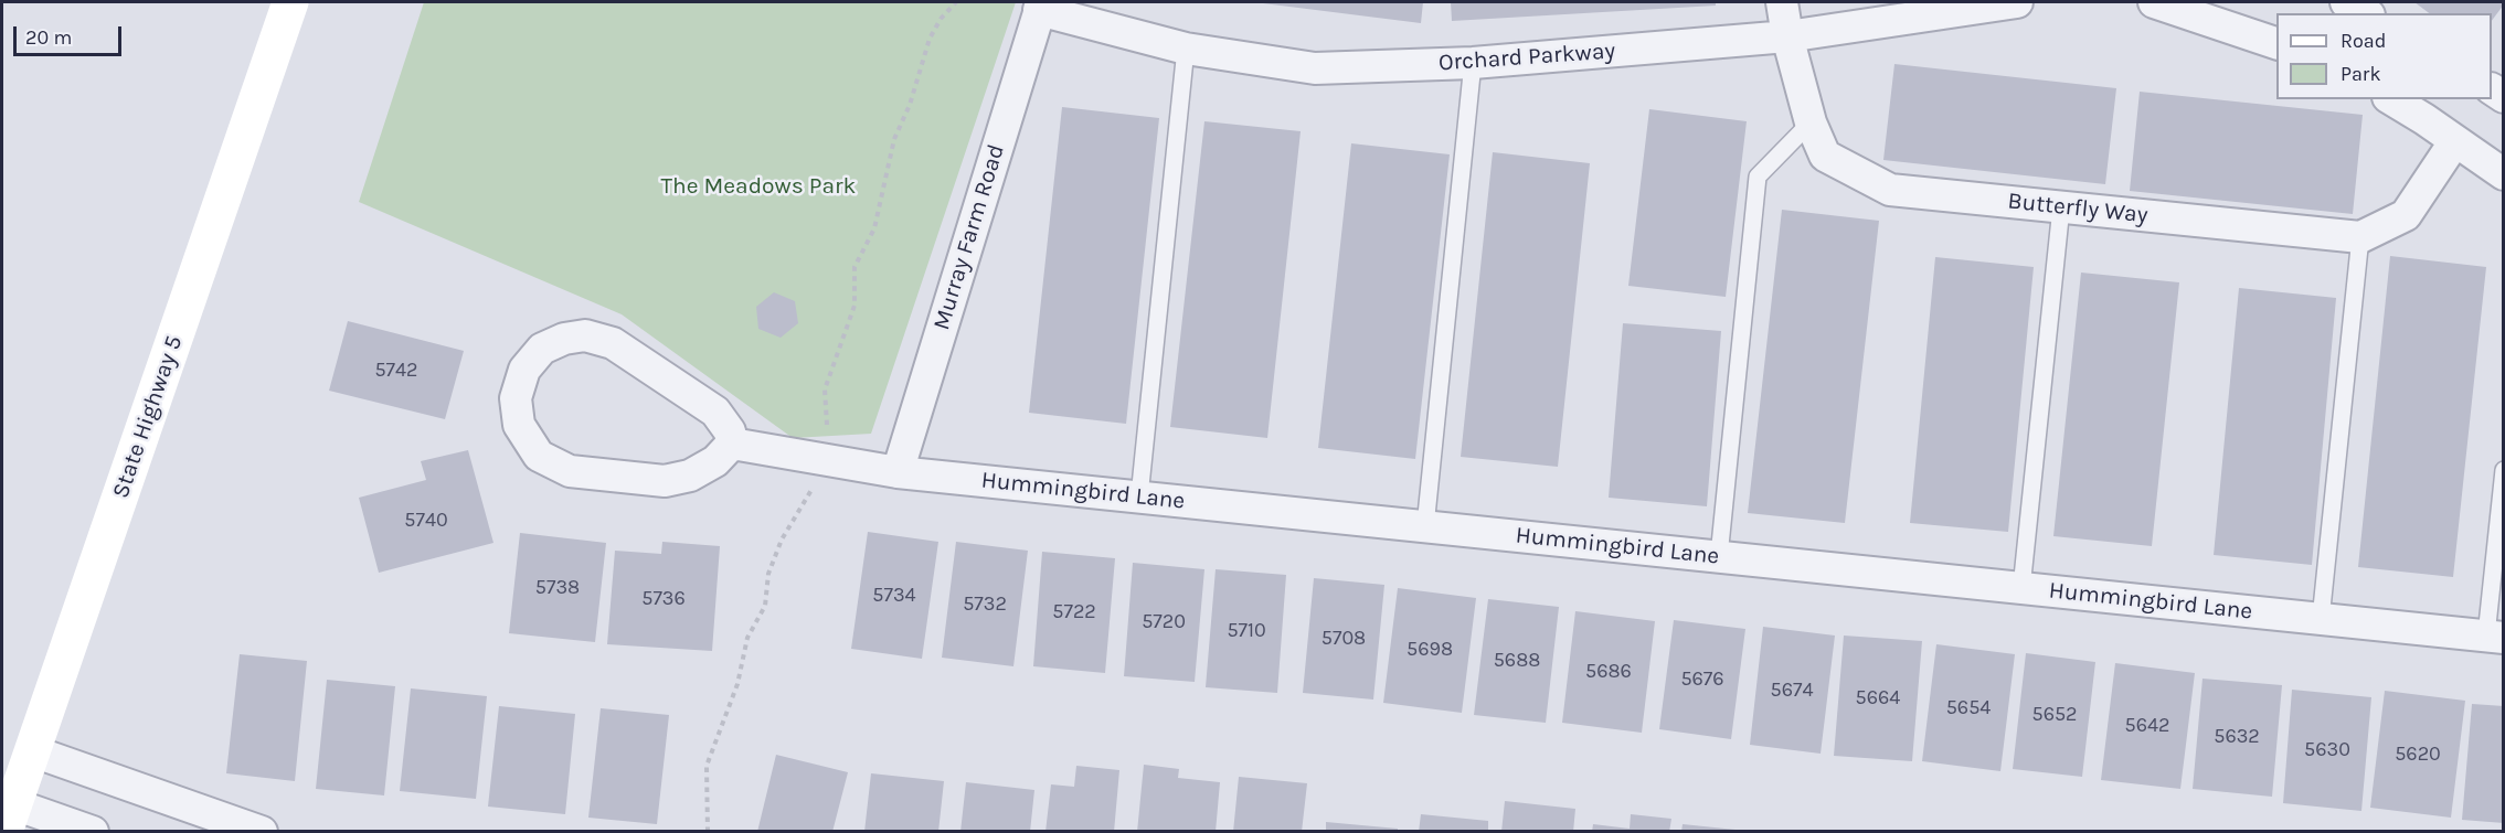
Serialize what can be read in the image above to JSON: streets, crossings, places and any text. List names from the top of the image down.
{
  "streets": {
    "main road": ["State Highway 5"],
    "street": [
      "Orchard Parkway",
      "Butterfly Way",
      "Murray Farm Road",
      "Hummingbird Lane"
    ]
  },
  "crossings": [
    ["Orchard Parkway", "Butterfly Way"],
    ["Orchard Parkway", "Murray Farm Road"],
    ["Murray Farm Road", "Hummingbird Lane"]
  ],
  "parks": ["The Meadows Park"],
  "house_numbers": [
    "5742",
    "5740",
    "5738",
    "5734",
    "5736",
    "5732",
    "5722",
    "5720",
    "5710",
    "5708",
    "5698",
    "5688",
    "5686",
    "5676",
    "5674",
    "5664",
    "5654",
    "5652",
    "5642",
    "5632",
    "5630",
    "5620"
  ],
  "legend": ["Road", "Park"],
  "scale_bar": "20 m"
}
